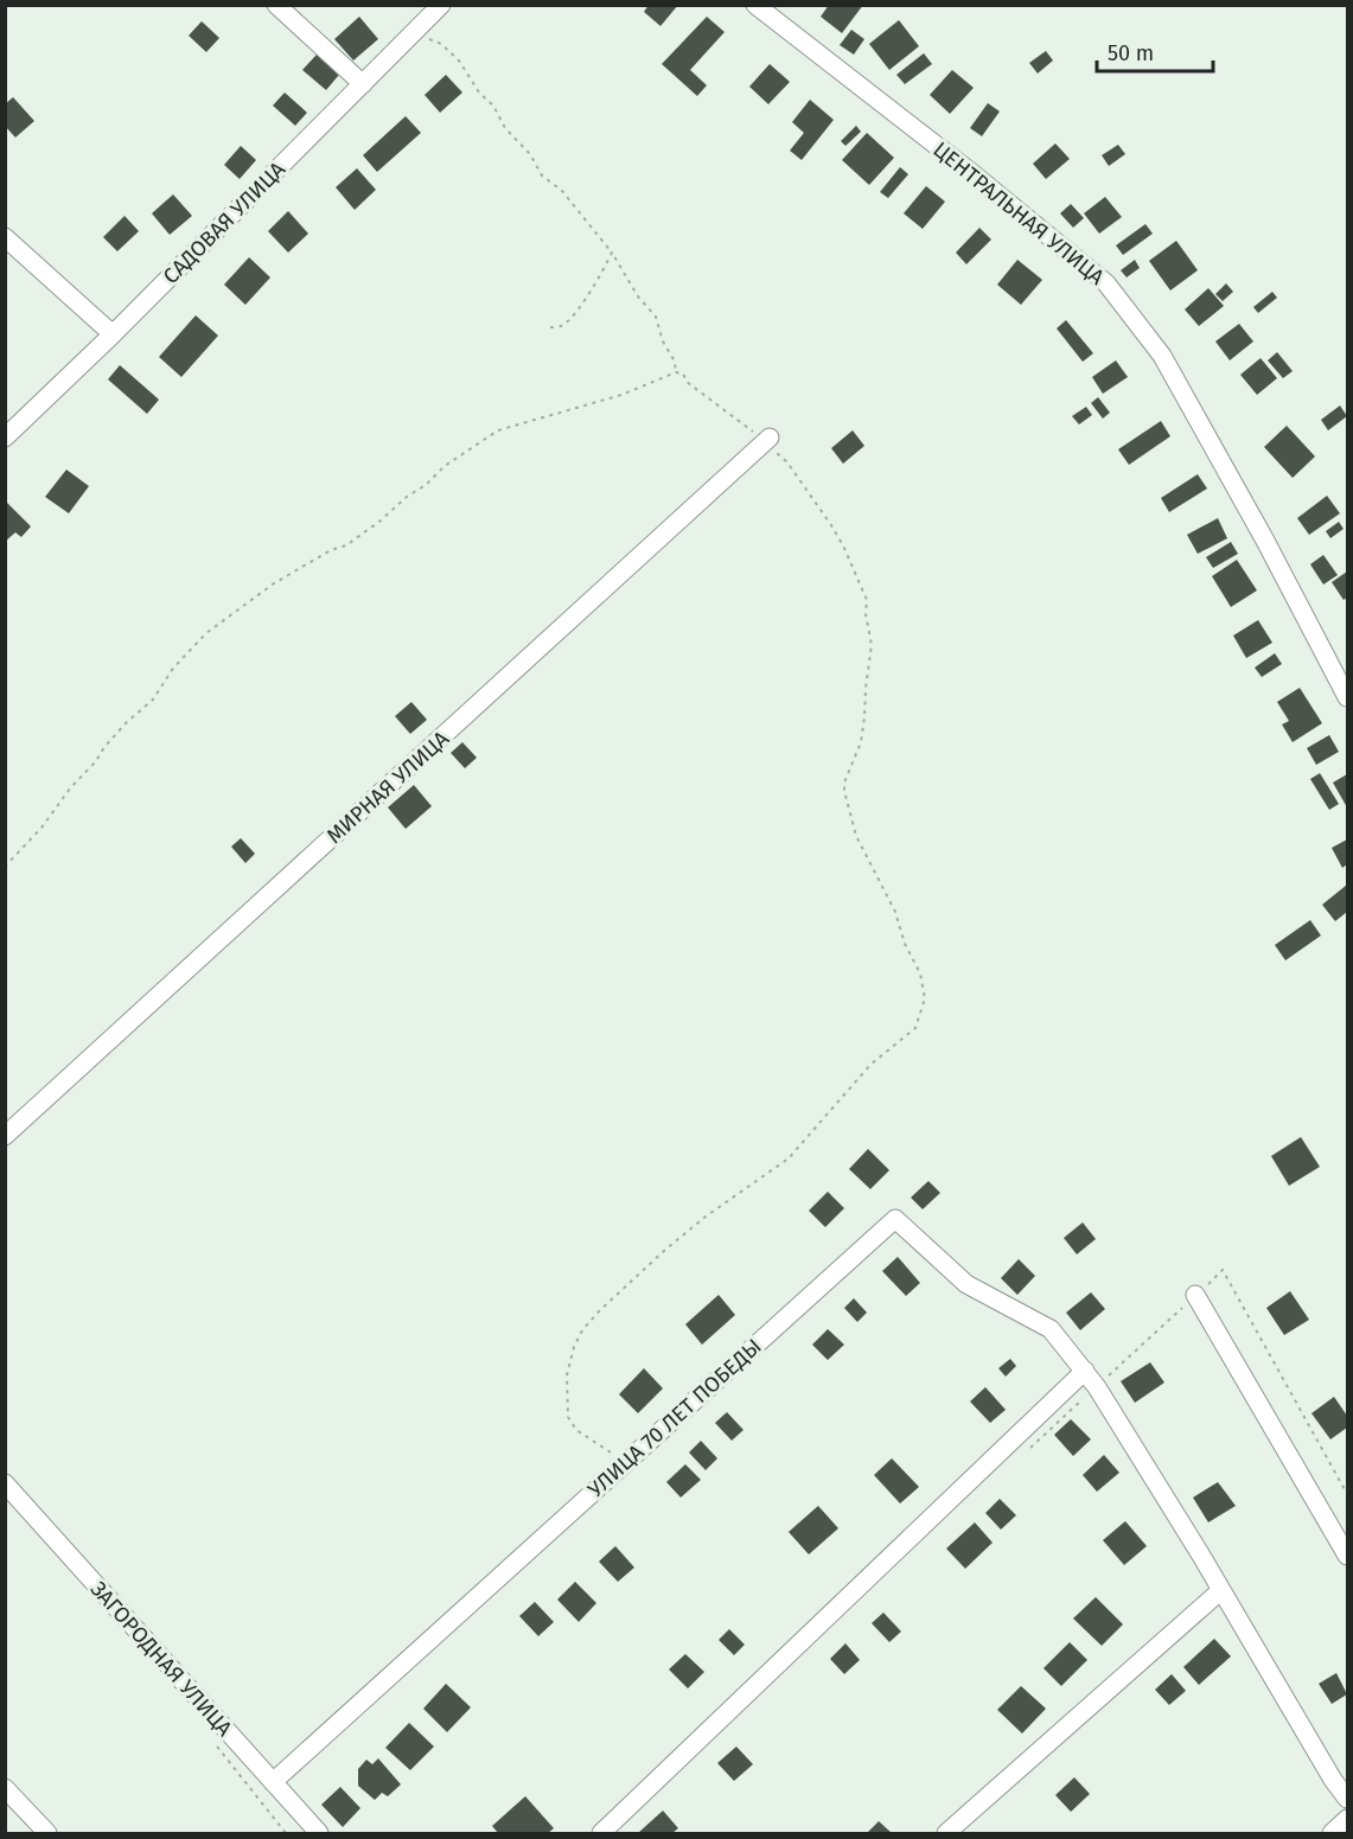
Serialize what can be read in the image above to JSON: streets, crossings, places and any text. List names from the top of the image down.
{
  "streets": {
    "street": [
      "ЦЕНТРАЛЬНАЯ УЛИЦА",
      "САДОВАЯ УЛИЦА",
      "МИРНАЯ УЛИЦА",
      "УЛИЦА 70 ЛЕТ ПОБЕДЫ",
      "ЗАГОРОДНАЯ УЛИЦА"
    ]
  },
  "crossings": [
    ["УЛИЦА 70 ЛЕТ ПОБЕДЫ", "ЗАГОРОДНАЯ УЛИЦА"]
  ],
  "scale_bar": "50 m"
}
